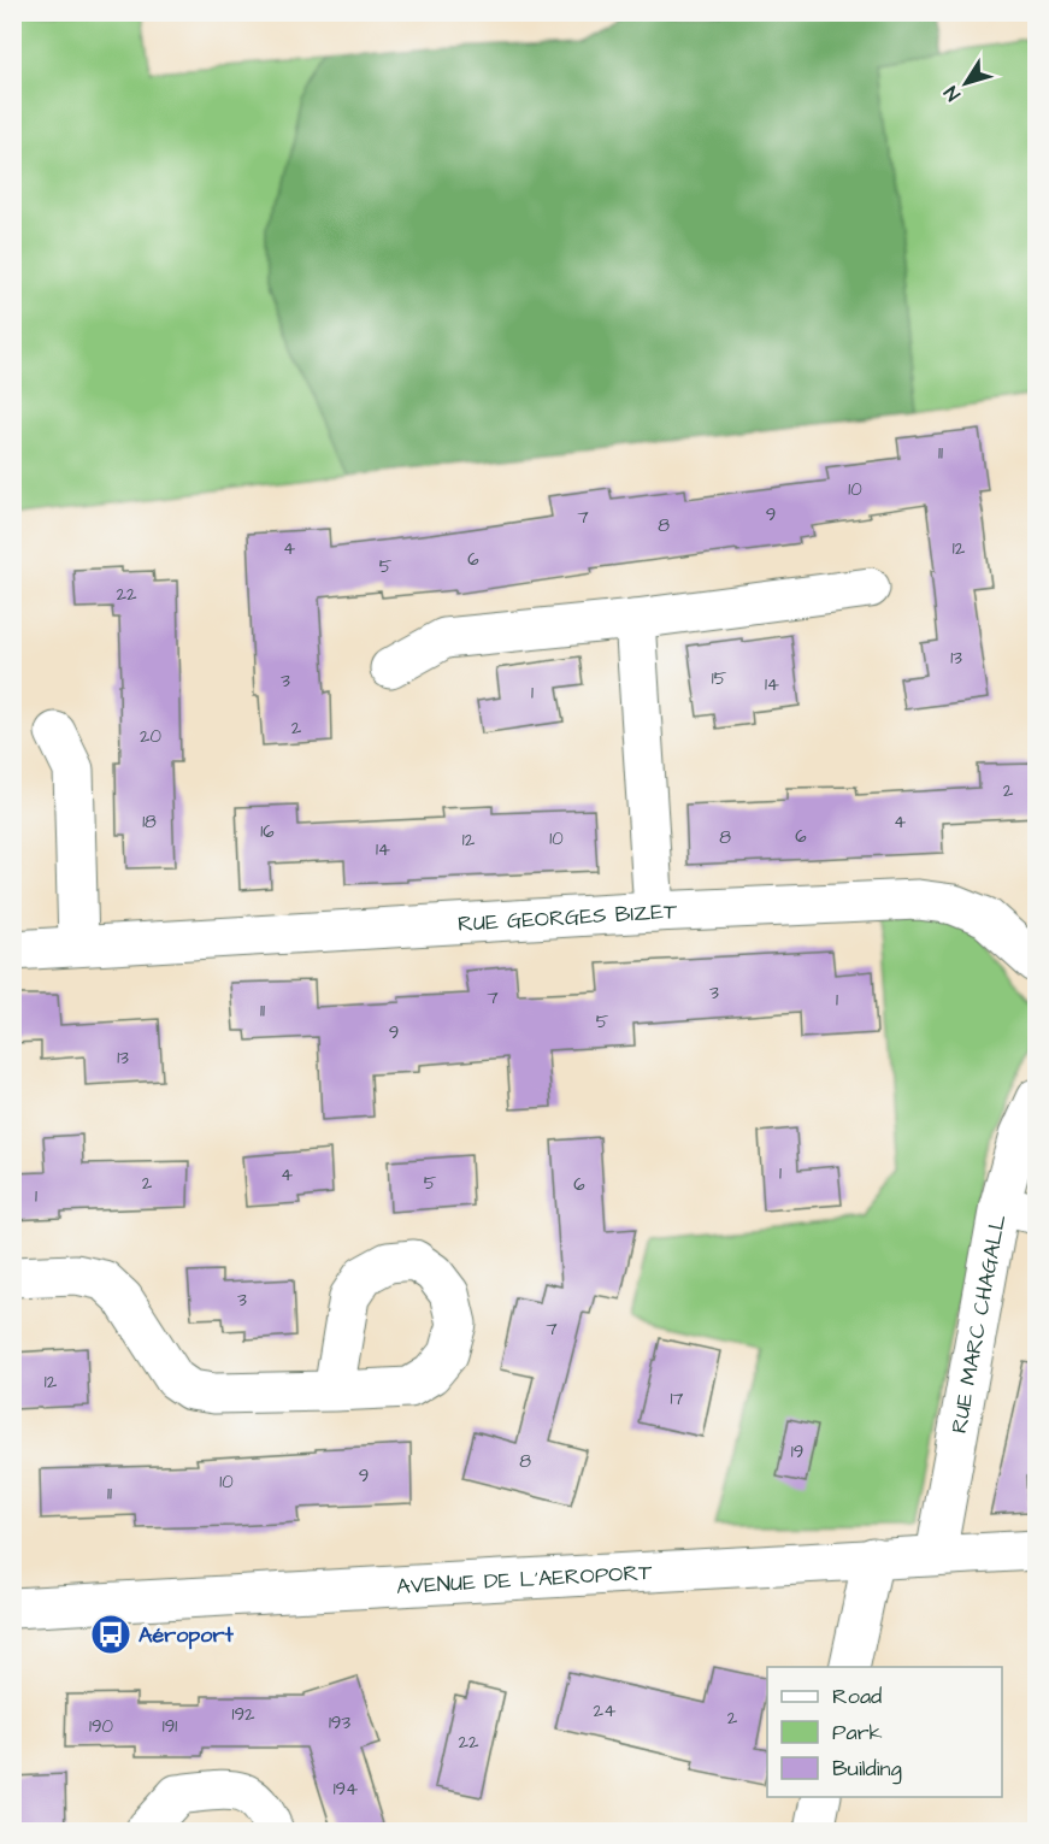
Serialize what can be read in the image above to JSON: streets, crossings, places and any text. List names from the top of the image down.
{
  "streets": {
    "street": ["RUE GEORGES BIZET", "RUE MARC CHAGALL", "AVENUE DE L'AEROPORT"]
  },
  "crossings": [
    ["RUE MARC CHAGALL", "AVENUE DE L'AEROPORT"]
  ],
  "places": {
    "bus stop": ["Aéroport"]
  },
  "house_numbers": [
    "11",
    "10",
    "9",
    "7",
    "8",
    "4",
    "12",
    "6",
    "5",
    "22",
    "13",
    "15",
    "3",
    "14",
    "1",
    "2",
    "20",
    "2",
    "18",
    "4",
    "16",
    "6",
    "8",
    "10",
    "12",
    "14",
    "3",
    "7",
    "1",
    "11",
    "5",
    "9",
    "13",
    "1",
    "4",
    "2",
    "5",
    "6",
    "1",
    "3",
    "7",
    "12",
    "17",
    "19",
    "8",
    "9",
    "10",
    "11",
    "24",
    "192",
    "2",
    "193",
    "190",
    "191",
    "22",
    "194"
  ],
  "legend": ["Road", "Park", "Building"],
  "north": "bottom left"
}
